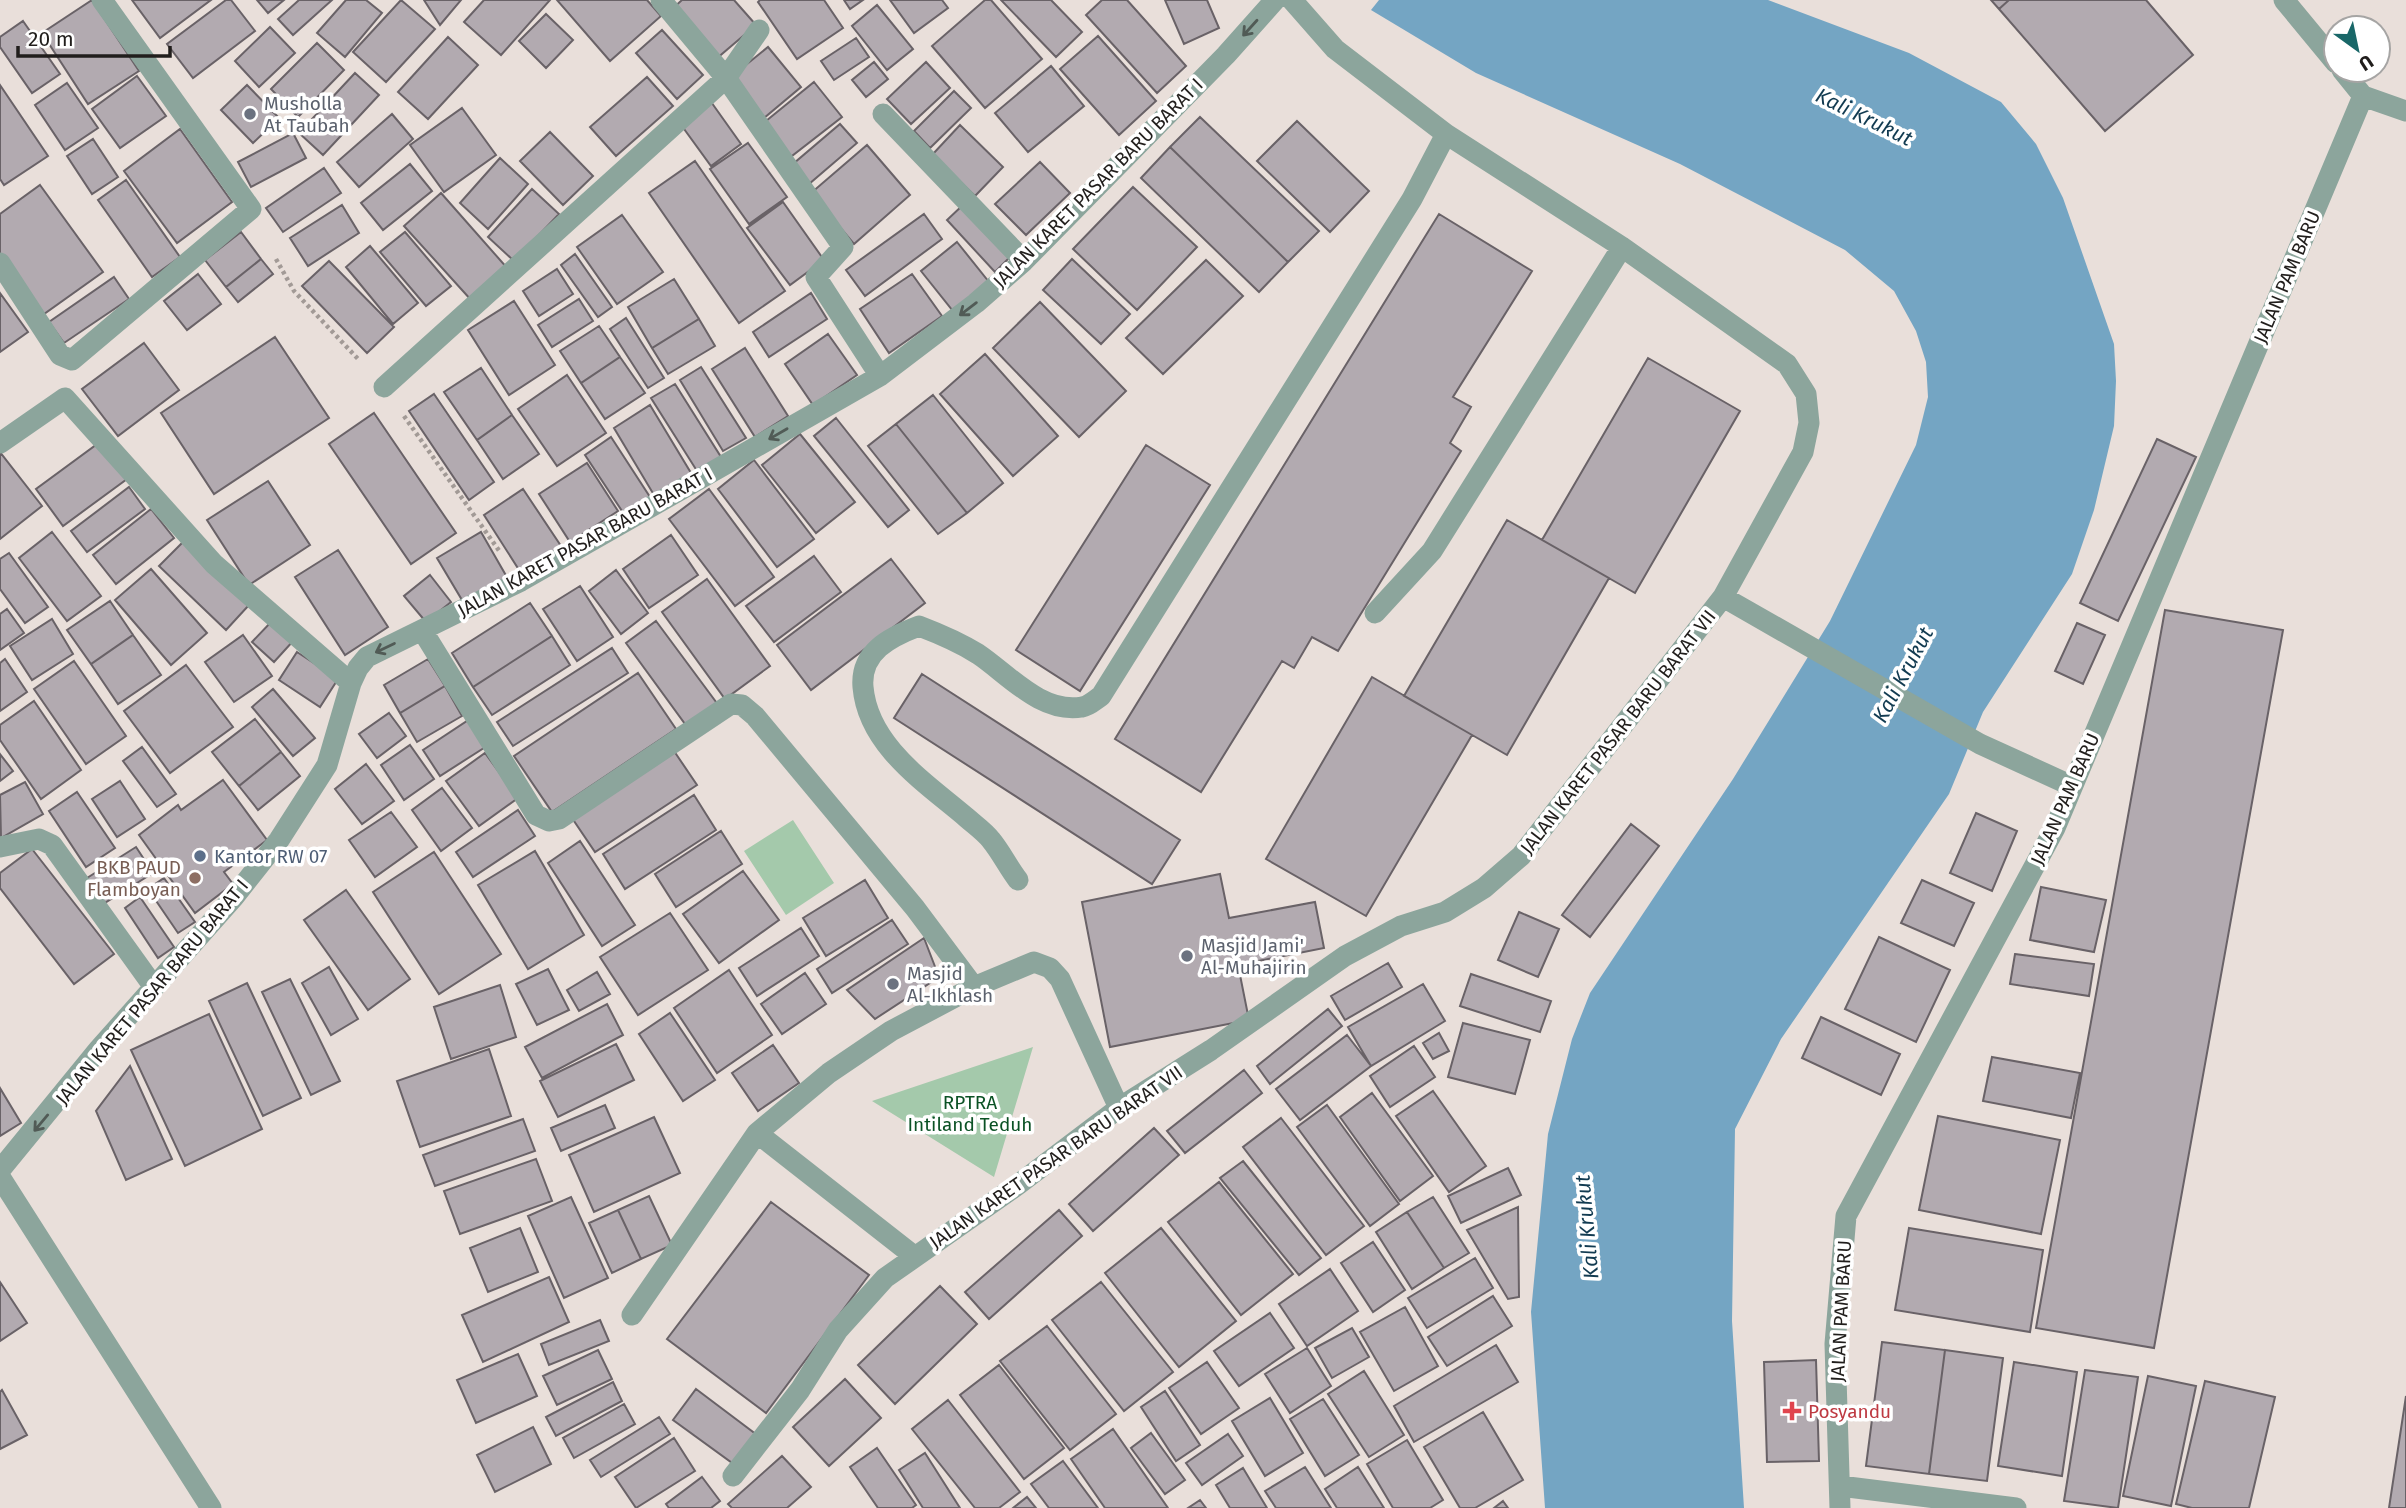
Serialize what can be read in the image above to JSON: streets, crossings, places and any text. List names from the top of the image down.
{
  "streets": {
    "street": ["JALAN KARET PASAR BARU BARAT I", "JALAN PAM BARU", "JALAN KARET PASAR BARU BARAT VII"]
  },
  "one_way": ["JALAN KARET PASAR BARU BARAT I"],
  "water": ["Kali Krukut"],
  "parks": ["RPTRA Intiland Teduh"],
  "places": {
    "other": [
      "Musholla At Taubah",
      "Kantor RW 07",
      "BKB PAUD Flamboyan",
      "Masjid Jami' Al-Muhajirin",
      "Masjid Al-Ikhlash"
    ],
    "health": ["Posyandu"]
  },
  "scale_bar": "20 m",
  "north": "bottom right"
}
